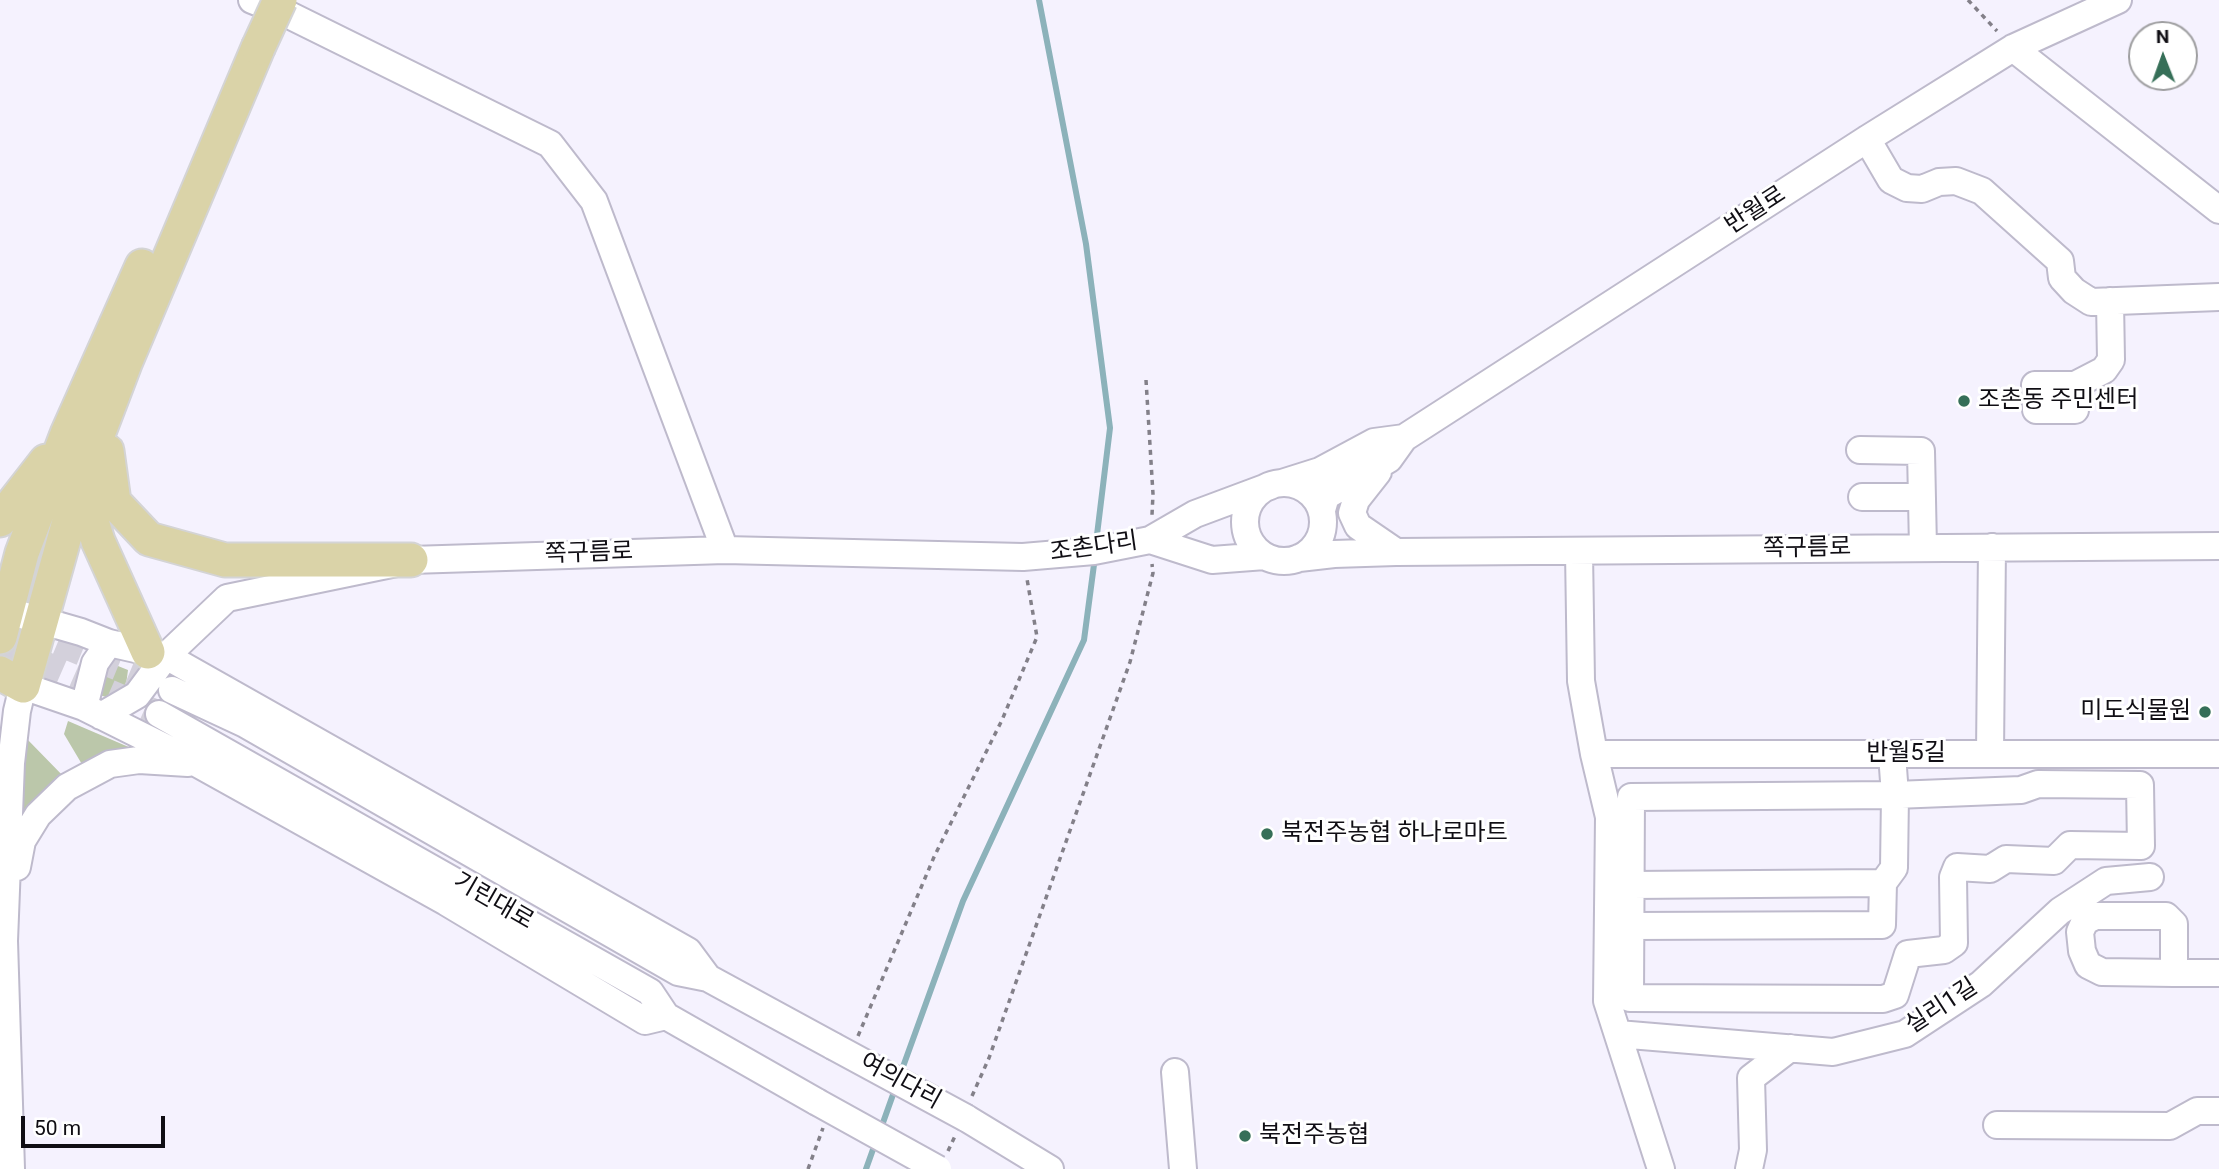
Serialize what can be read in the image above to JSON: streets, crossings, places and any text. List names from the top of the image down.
{
  "streets": {
    "street": [
      "반월로",
      "조촌다리",
      "쪽구름로",
      "반월5길",
      "기린대로",
      "실리1길",
      "여의다리"
    ]
  },
  "crossings": [
    ["조촌다리", "쪽구름로"],
    ["기린대로", "여의다리"]
  ],
  "places": [
    "조촌동 주민센터",
    "미도식물원",
    "북전주농협 하나로마트",
    "북전주농협"
  ],
  "scale_bar": "50 m",
  "north": "top"
}
